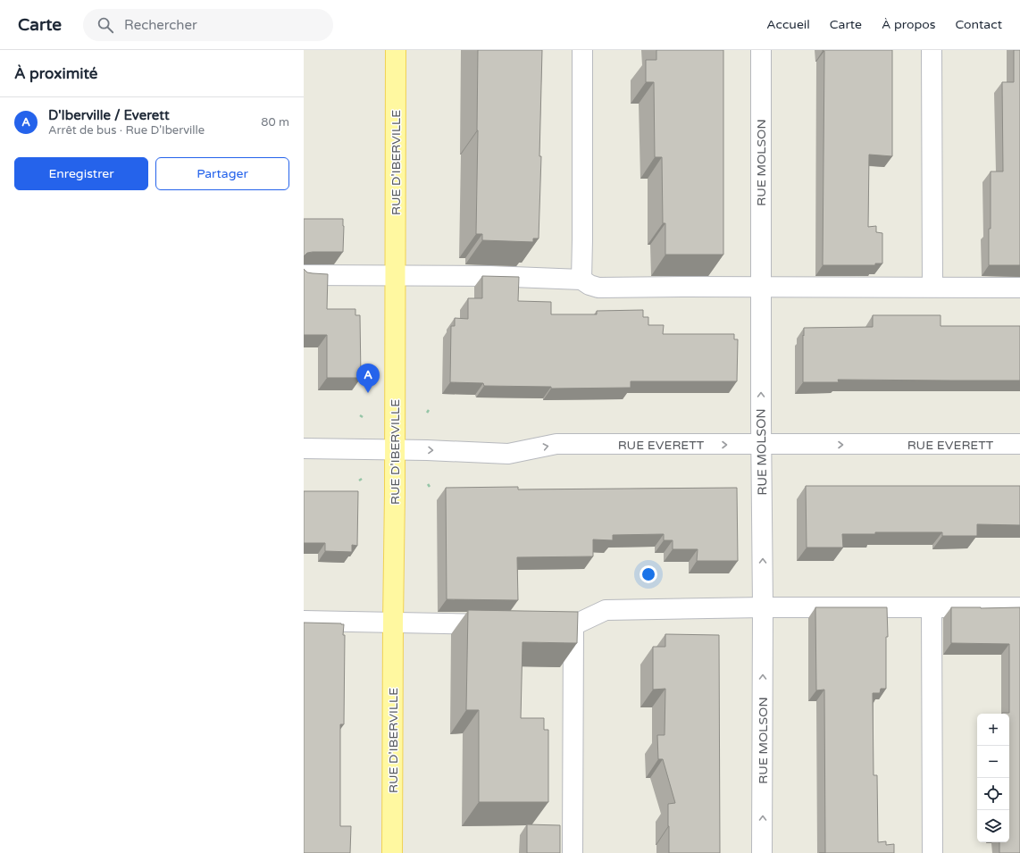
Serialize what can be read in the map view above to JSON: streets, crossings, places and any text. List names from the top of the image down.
{
  "streets": {
    "main road": ["RUE D'IBERVILLE"],
    "street": ["RUE MOLSON", "RUE EVERETT"]
  },
  "crossings": [
    ["RUE D'IBERVILLE", "RUE EVERETT"],
    ["RUE MOLSON", "RUE EVERETT"]
  ],
  "page": {
    "header": "Carte",
    "search": "Rechercher",
    "nav": [
      "Accueil",
      "Carte",
      "À propos",
      "Contact"
    ],
    "heading": "À proximité",
    "list": [
      {
        "mark": "A",
        "name": "D'Iberville / Everett",
        "note": "Arrêt de bus · Rue D'Iberville",
        "value": "80 m"
      }
    ],
    "buttons": ["Enregistrer", "Partager"],
    "pins": "A",
    "map_buttons": ["+", "−"]
  }
}
